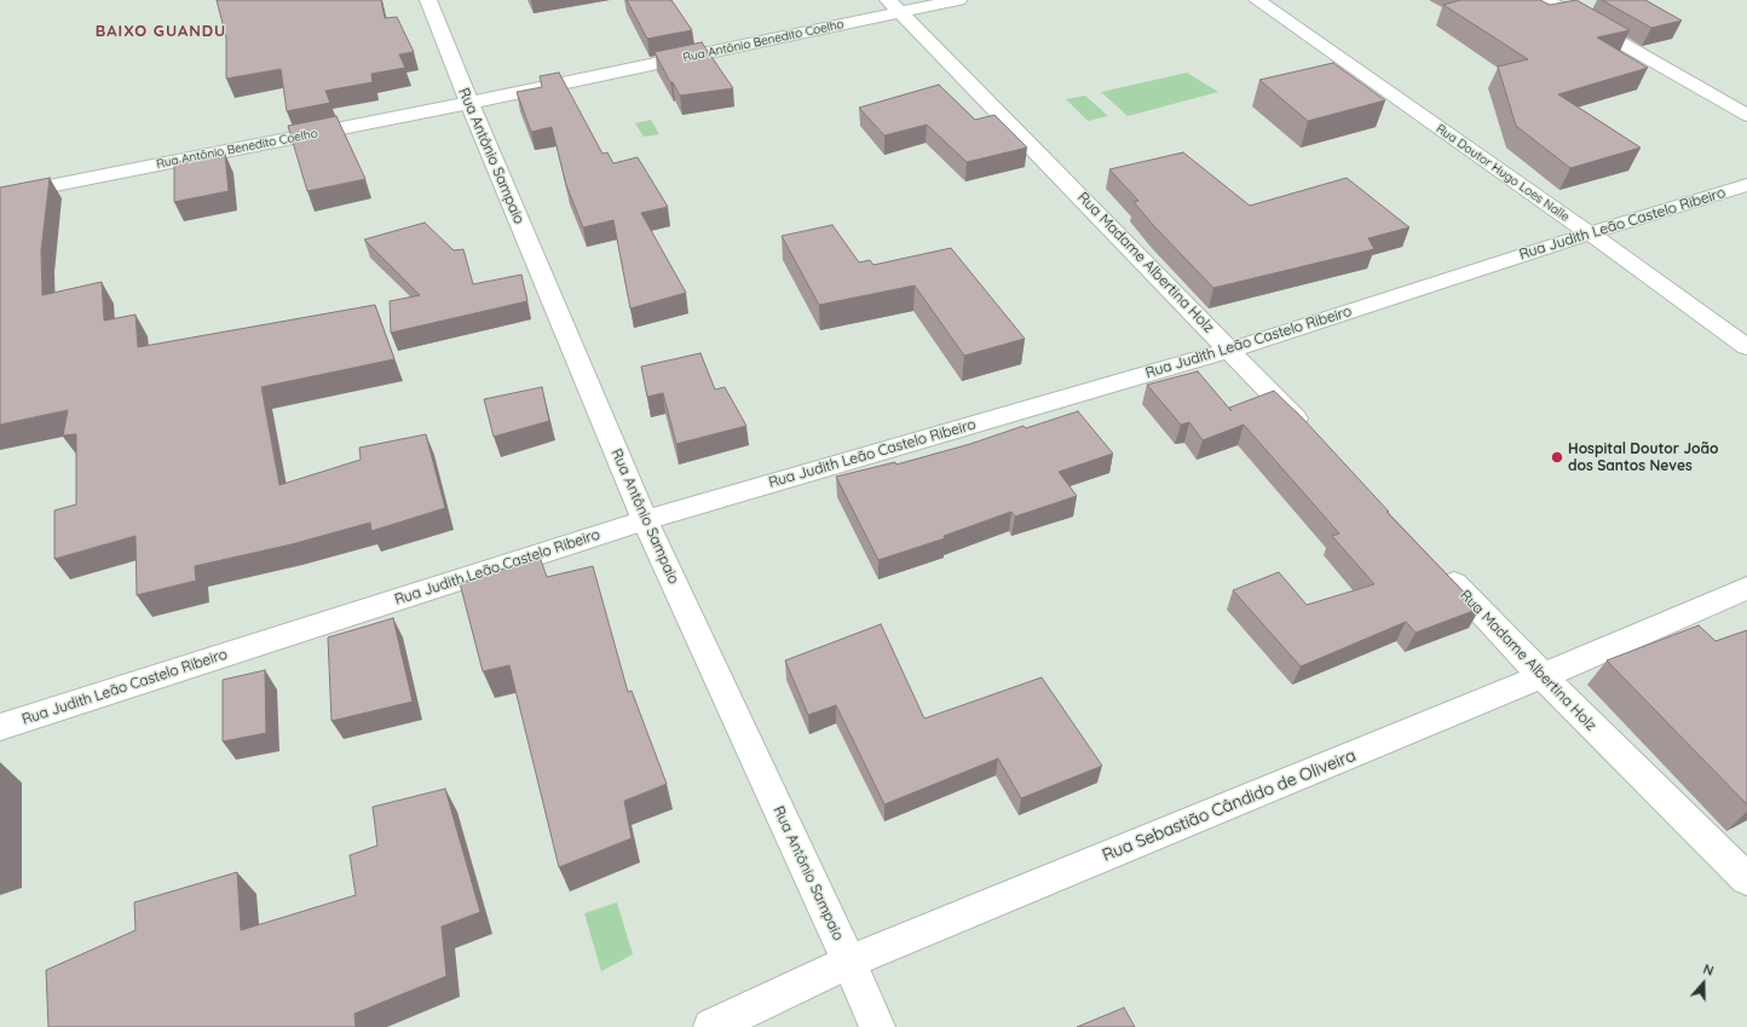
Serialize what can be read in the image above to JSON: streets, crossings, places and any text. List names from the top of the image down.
{
  "streets": {
    "street": [
      "Rua Antônio Benedito Coelho",
      "Rua Antônio Sampaio",
      "Rua Doutor Hugo Loes Nalle",
      "Rua Judith Leão Castelo Ribeiro",
      "Rua Madame Albertina Holz",
      "Rua Sebastião Cândido de Oliveira"
    ]
  },
  "crossings": [
    ["Rua Antônio Benedito Coelho", "Rua Antônio Sampaio"],
    ["Rua Antônio Benedito Coelho", "Rua Madame Albertina Holz"],
    ["Rua Antônio Sampaio", "Rua Judith Leão Castelo Ribeiro"],
    ["Rua Antônio Sampaio", "Rua Sebastião Cândido de Oliveira"],
    ["Rua Doutor Hugo Loes Nalle", "Rua Judith Leão Castelo Ribeiro"],
    ["Rua Judith Leão Castelo Ribeiro", "Rua Madame Albertina Holz"],
    ["Rua Madame Albertina Holz", "Rua Sebastião Cândido de Oliveira"]
  ],
  "districts": ["BAIXO GUANDU"],
  "places": ["Hospital Doutor João dos Santos Neves"],
  "north": "top"
}
